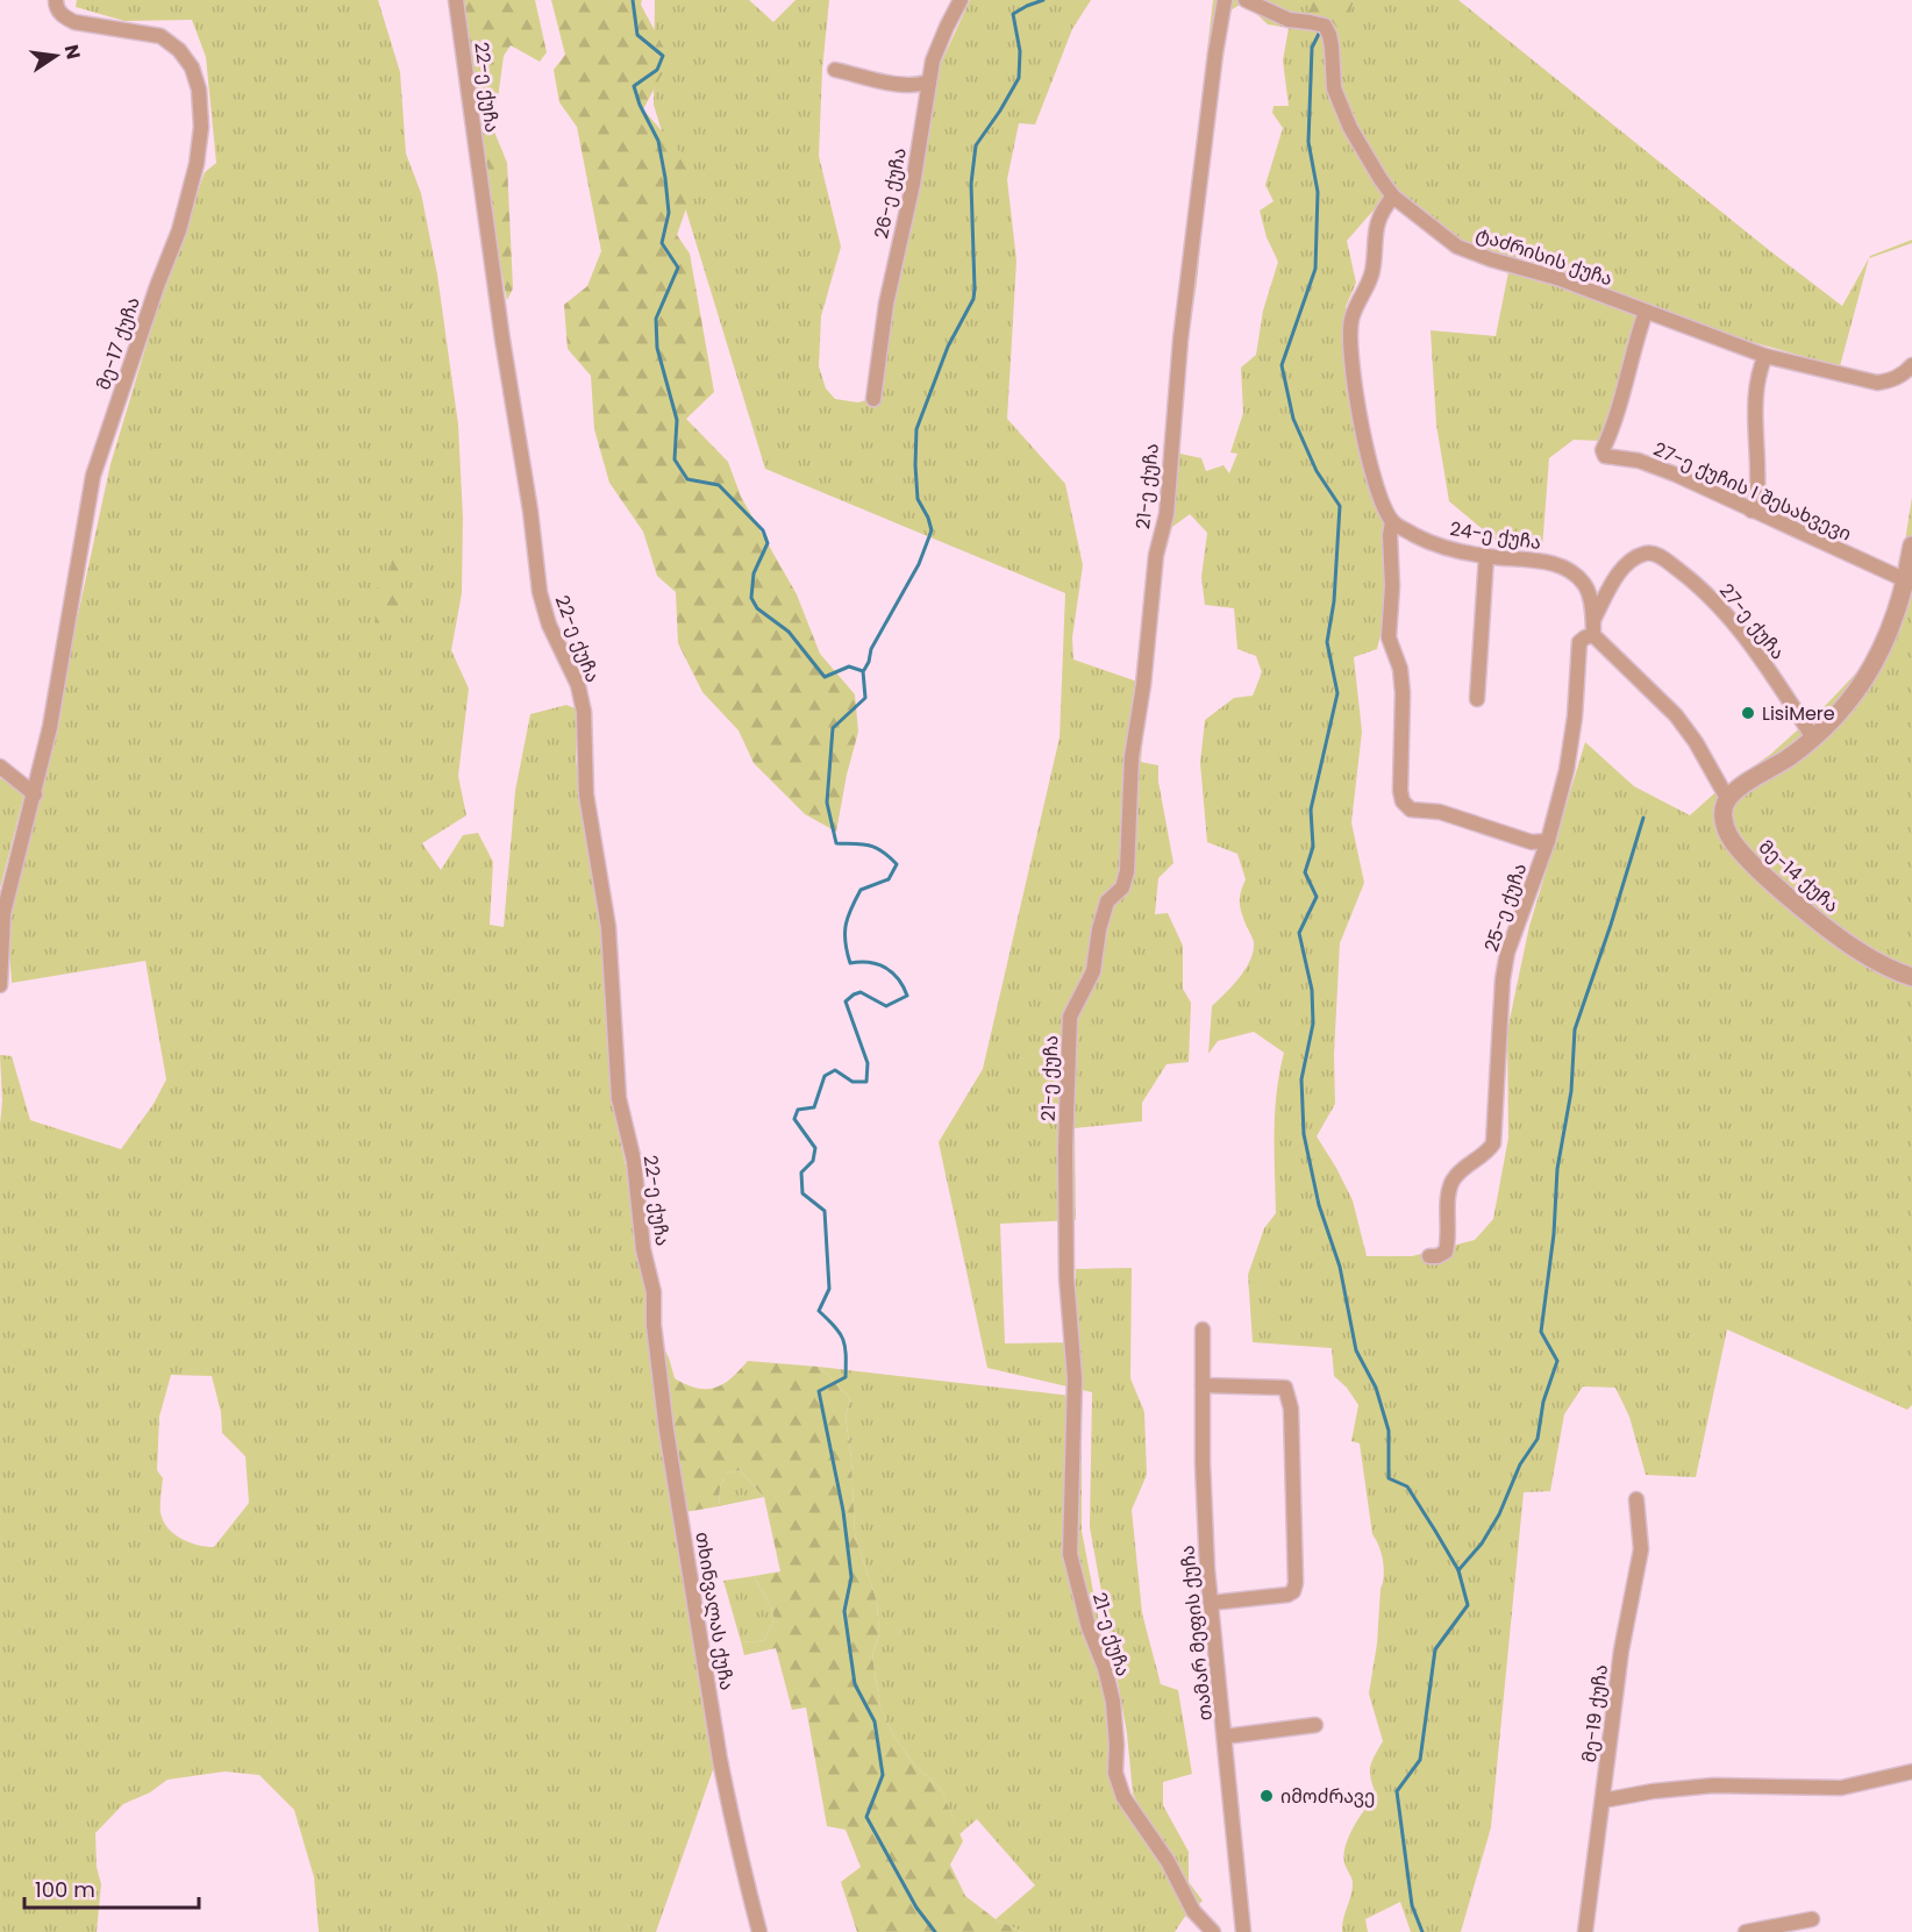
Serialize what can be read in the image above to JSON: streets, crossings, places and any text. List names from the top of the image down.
{
  "streets": {
    "street": [
      "22-ე ქუჩა",
      "26-ე ქუჩა",
      "ტაძრისის ქუჩა",
      "მე-17 ქუჩა",
      "21-ე ქუჩა",
      "27-ე ქუჩის I შესახვევი",
      "24-ე ქუჩა",
      "27-ე ქუჩა",
      "მე-14 ქუჩა",
      "25-ე ქუჩა",
      "თხინვალას ქუჩა",
      "თამარ მეფის ქუჩა",
      "მე-19 ქუჩა"
    ]
  },
  "crossings": [
    ["22-ე ქუჩა", "თხინვალას ქუჩა"],
    ["ტაძრისის ქუჩა", "27-ე ქუჩის I შესახვევი"],
    ["24-ე ქუჩა", "27-ე ქუჩა"],
    ["24-ე ქუჩა", "25-ე ქუჩა"]
  ],
  "places": ["LisiMere", "იმოძრავე"],
  "scale_bar": "100 m",
  "north": "right"
}
